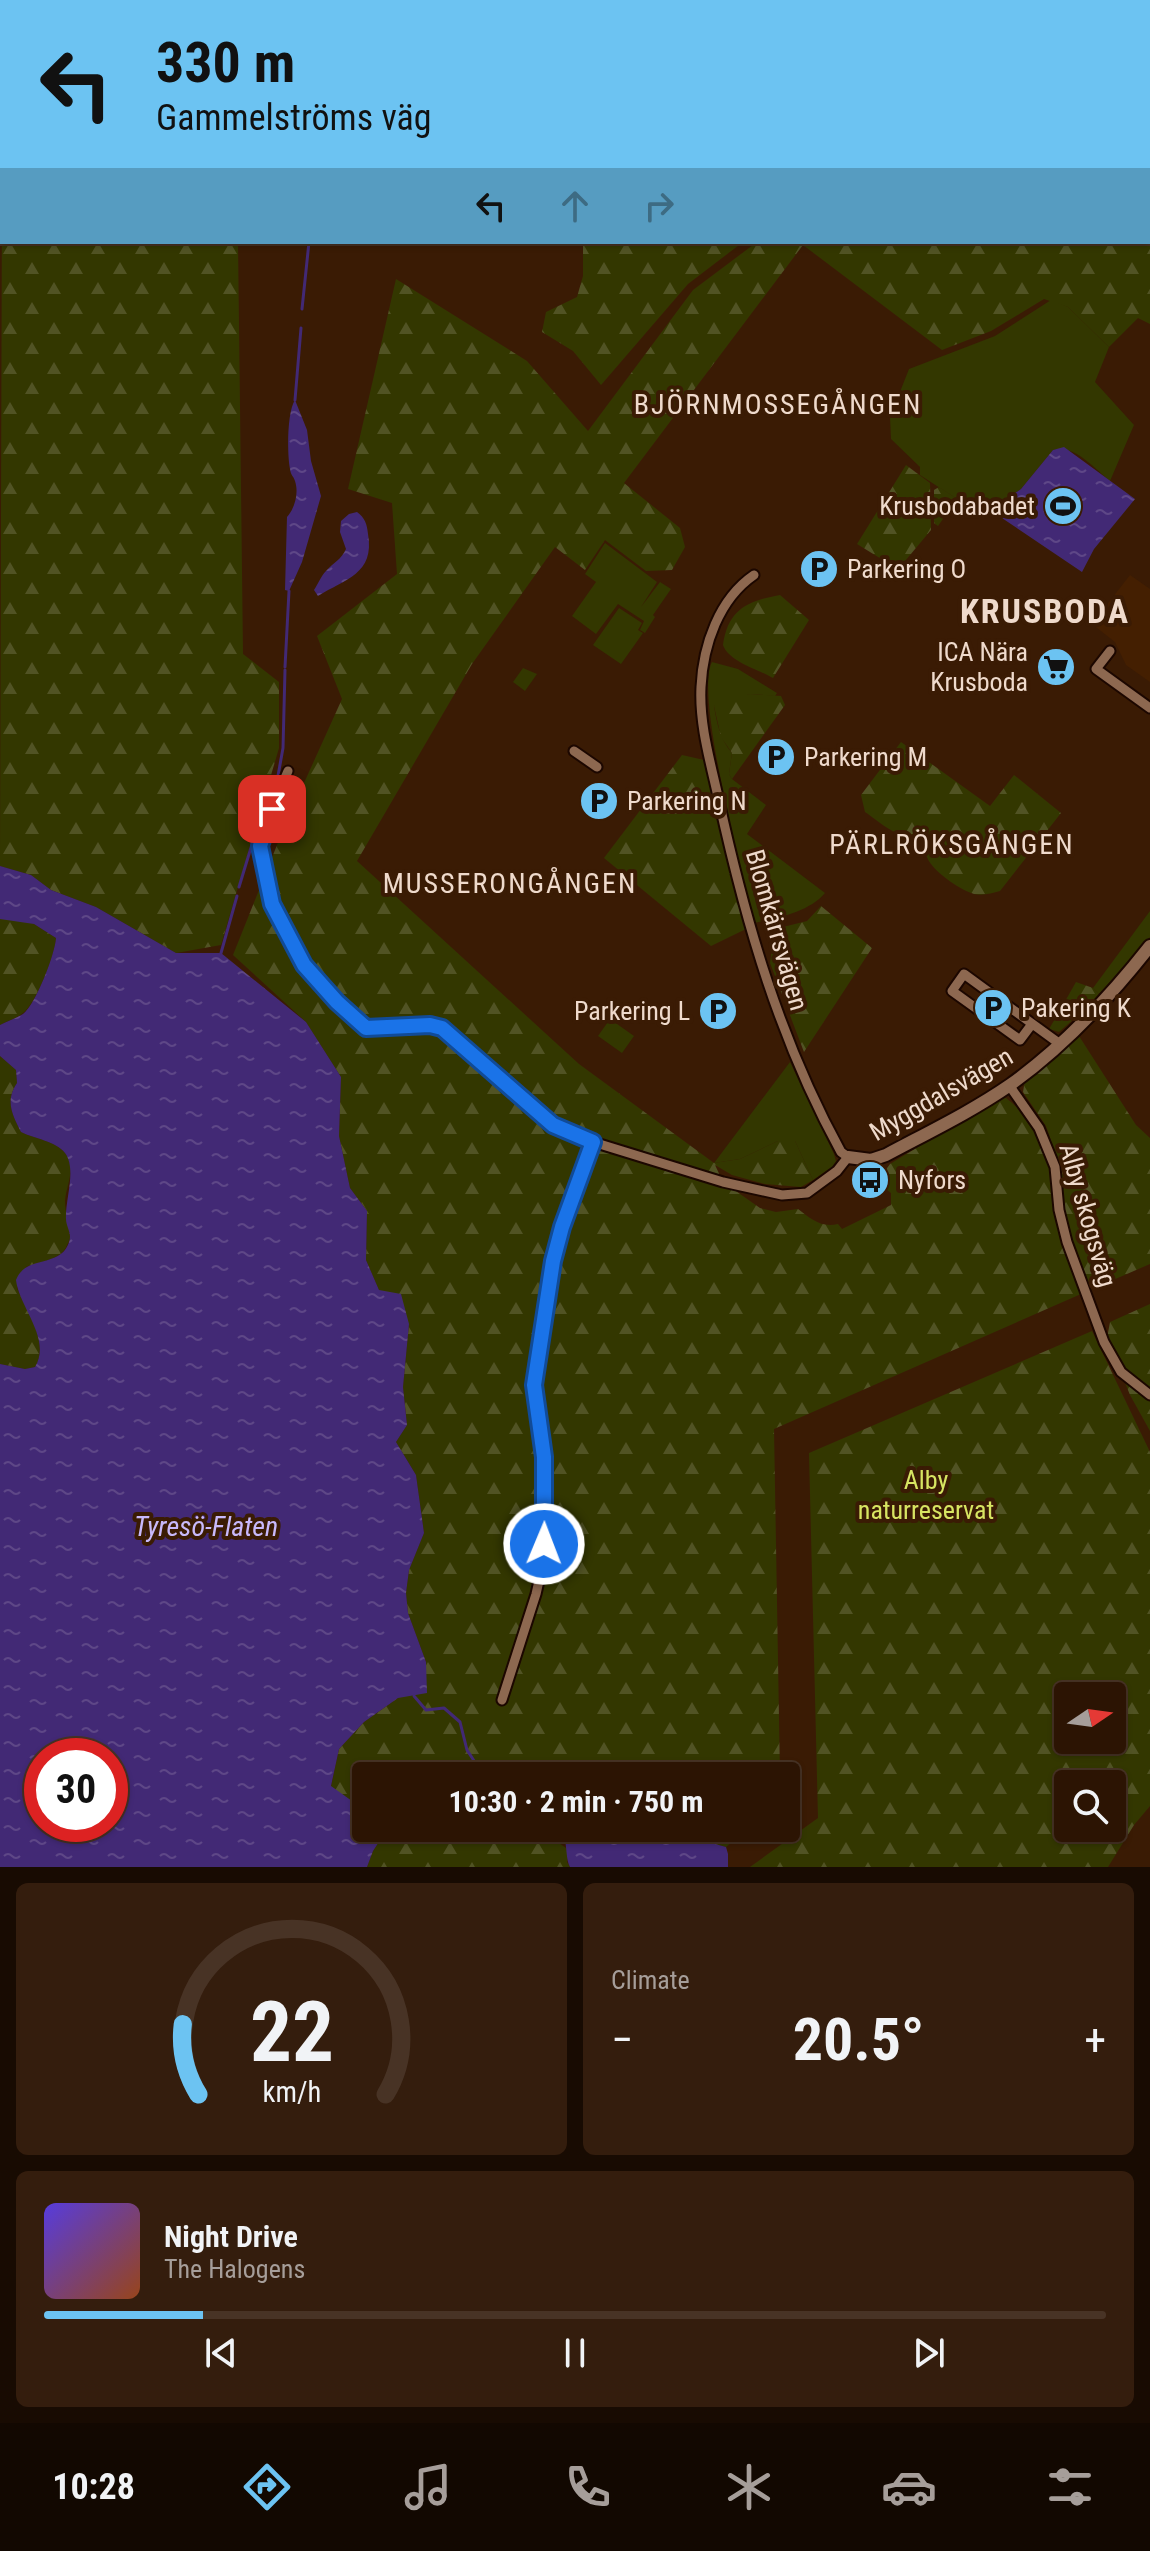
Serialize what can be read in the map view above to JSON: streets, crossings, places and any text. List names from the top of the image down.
{
  "streets": {
    "street": ["Blomkärrsvägen", "Myggdalsvägen", "Alby skogsväg"]
  },
  "crossings": [
    ["Blomkärrsvägen", "Myggdalsvägen"],
    ["Myggdalsvägen", "Alby skogsväg"]
  ],
  "districts": [
    "BJÖRNMOSSEGÅNGEN",
    "KRUSBODA",
    "PÄRLRÖKSGÅNGEN",
    "MUSSERONGÅNGEN"
  ],
  "water": ["Tyresö-Flaten"],
  "parks": ["Alby naturreservat"],
  "places": {
    "sports": ["Krusbodabadet"],
    "parking": [
      "Parkering O",
      "Parkering M",
      "Parkering N",
      "Pakering K",
      "Parkering L"
    ],
    "supermarket": ["ICA Nära Krusboda"],
    "bus stop": ["Nyfors"]
  },
  "north": "right",
  "page": {
    "turn": ["330 m", "Gammelströms väg"],
    "limit": "30",
    "trip": "10:30 · 2 min · 750 m",
    "tile": "Climate",
    "heat": ["−", "20.5°", "+"],
    "song": ["Night Drive", "The Halogens"],
    "tabs": "10:28",
    "gauge": ["22", "km/h"]
  }
}
